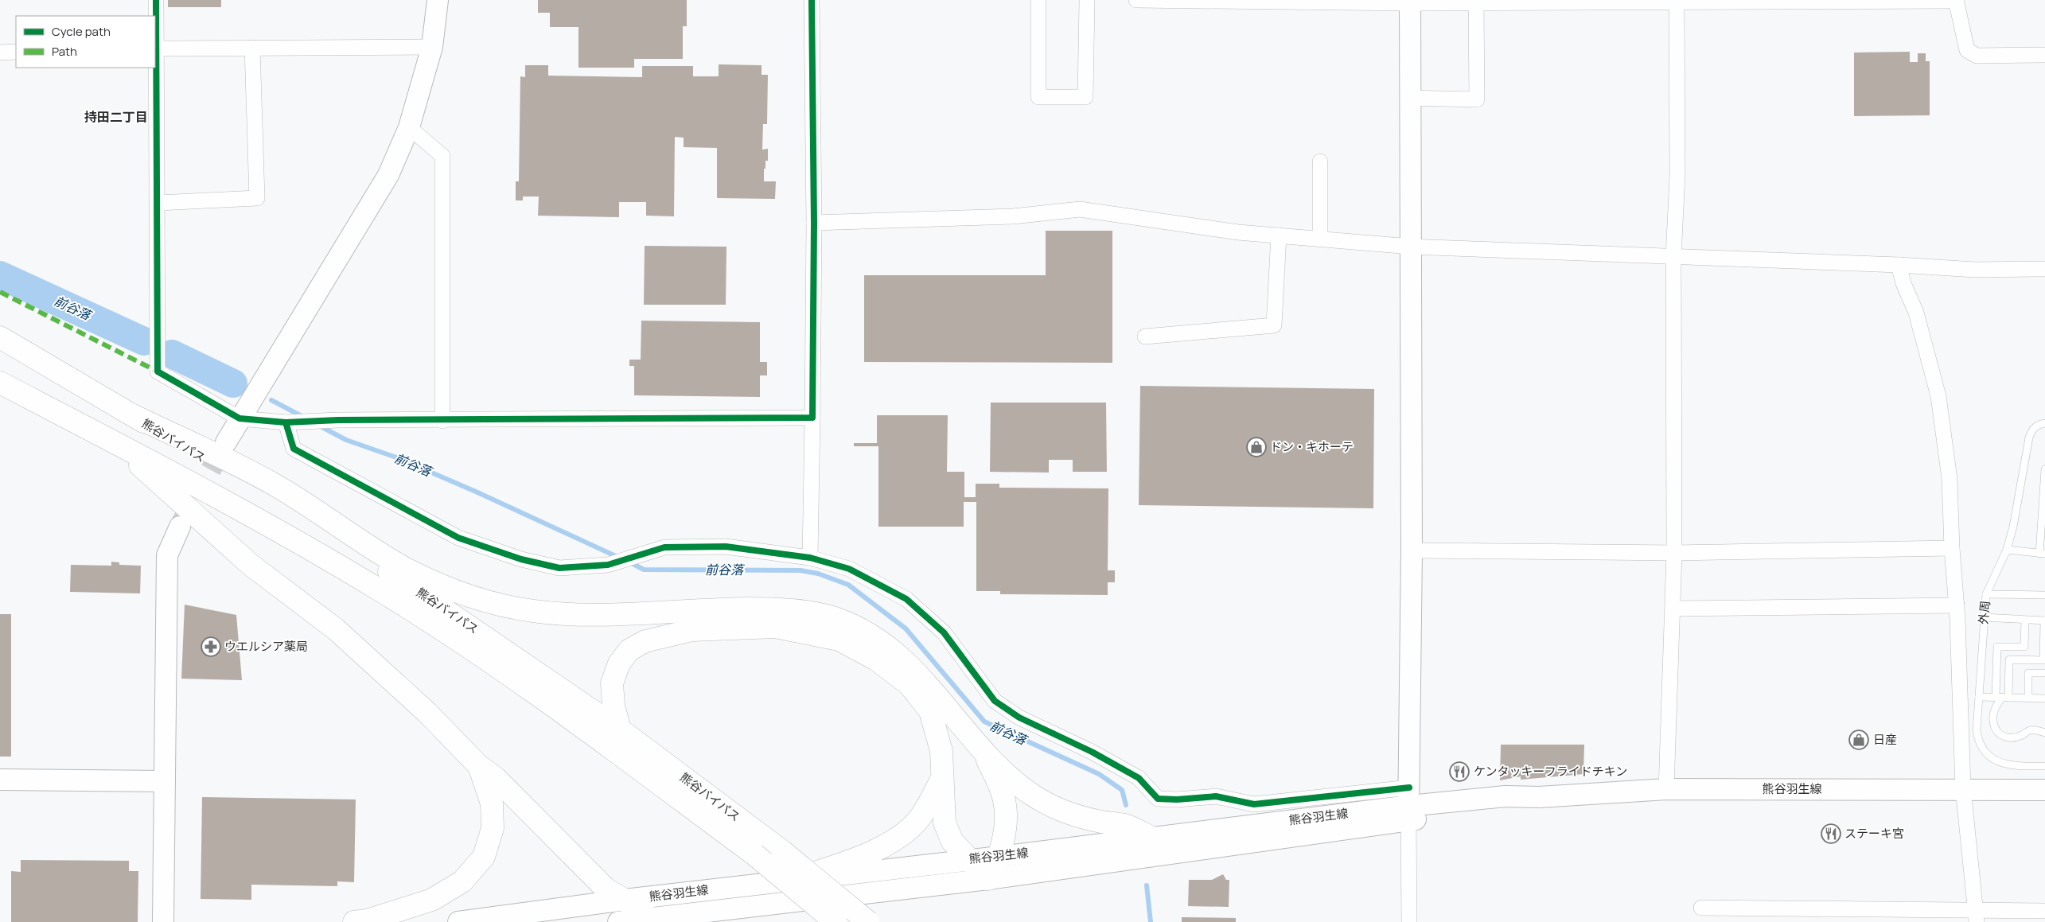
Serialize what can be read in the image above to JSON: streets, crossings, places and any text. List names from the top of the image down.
{
  "streets": {
    "highway": ["熊谷バイパス"],
    "main road": ["熊谷羽生線"],
    "lane": ["外周"]
  },
  "districts": ["持田二丁目"],
  "water": ["前谷落"],
  "places": {
    "shop": ["ドン・キホーテ", "日産"],
    "pharmacy": ["ウエルシア薬局"],
    "restaurant": ["ケンタッキーフライドチキン", "ステーキ宮"]
  },
  "legend": ["Cycle path", "Path"]
}
